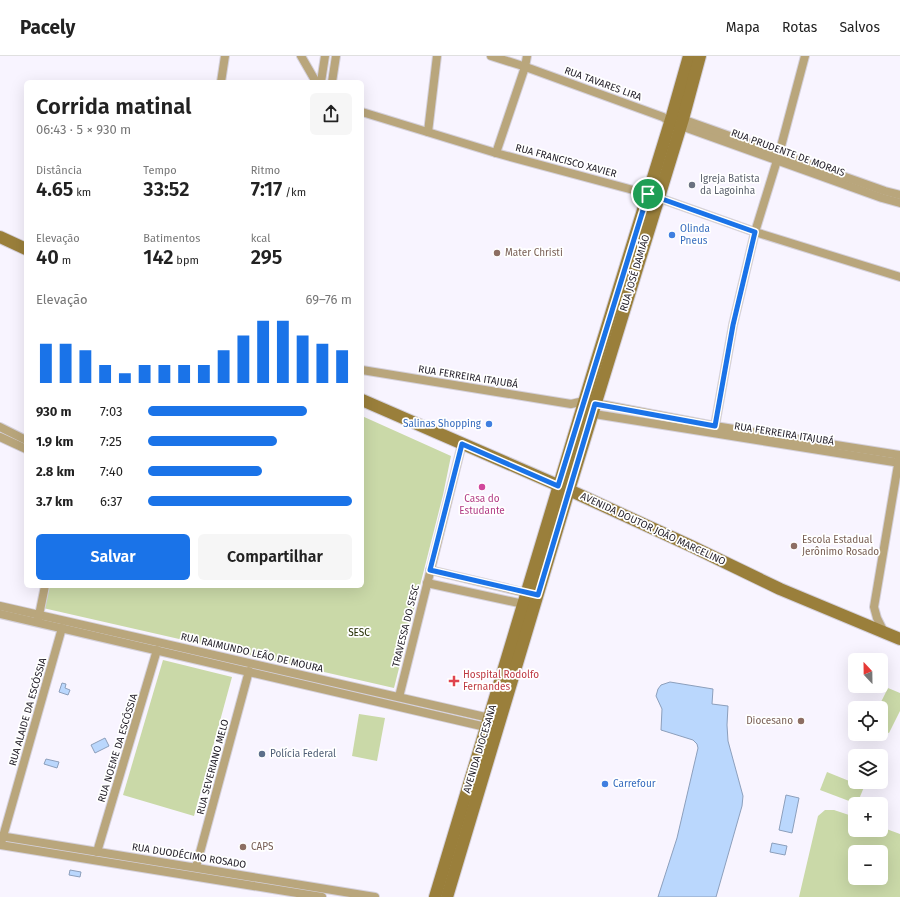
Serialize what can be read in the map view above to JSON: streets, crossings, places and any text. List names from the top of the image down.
{
  "streets": {
    "street": [
      "RUA TAVARES LIRA",
      "RUA PRUDENTE DE MORAIS",
      "RUA FRANCISCO XAVIER",
      "RUA JOSÉ DAMIÃO",
      "RUA FERREIRA ITAJUBÁ",
      "AVENIDA DOUTOR JOÃO MARCELINO",
      "TRAVESSA DO SESC",
      "RUA RAIMUNDO LEÃO DE MOURA",
      "RUA ALAIDE DA ESCÓSSIA",
      "RUA NOEME DA ESCÓSSIA",
      "AVENIDA DIOCESANA",
      "RUA SEVERIANO MELO",
      "RUA DUODÉCIMO ROSADO"
    ]
  },
  "crossings": [
    ["RUA TAVARES LIRA", "RUA PRUDENTE DE MORAIS"],
    ["RUA TAVARES LIRA", "RUA JOSÉ DAMIÃO"],
    ["RUA PRUDENTE DE MORAIS", "RUA JOSÉ DAMIÃO"],
    ["RUA FRANCISCO XAVIER", "RUA JOSÉ DAMIÃO"],
    ["RUA JOSÉ DAMIÃO", "RUA FERREIRA ITAJUBÁ"],
    ["RUA JOSÉ DAMIÃO", "AVENIDA DOUTOR JOÃO MARCELINO"],
    ["RUA JOSÉ DAMIÃO", "AVENIDA DIOCESANA"],
    ["AVENIDA DOUTOR JOÃO MARCELINO", "TRAVESSA DO SESC"],
    ["AVENIDA DOUTOR JOÃO MARCELINO", "AVENIDA DIOCESANA"],
    ["TRAVESSA DO SESC", "RUA RAIMUNDO LEÃO DE MOURA"],
    ["RUA RAIMUNDO LEÃO DE MOURA", "RUA ALAIDE DA ESCÓSSIA"],
    ["RUA RAIMUNDO LEÃO DE MOURA", "RUA NOEME DA ESCÓSSIA"],
    ["RUA RAIMUNDO LEÃO DE MOURA", "AVENIDA DIOCESANA"],
    ["RUA RAIMUNDO LEÃO DE MOURA", "RUA SEVERIANO MELO"],
    ["RUA ALAIDE DA ESCÓSSIA", "RUA DUODÉCIMO ROSADO"],
    ["RUA NOEME DA ESCÓSSIA", "RUA DUODÉCIMO ROSADO"],
    ["RUA SEVERIANO MELO", "RUA DUODÉCIMO ROSADO"]
  ],
  "parks": ["SESC"],
  "places": {
    "other": [
      "Igreja Batista da Lagoinha",
      "Olinda Pneus",
      "Mater Christi",
      "Salinas Shopping",
      "Casa do Estudante",
      "Escola Estadual Jerônimo Rosado",
      "Diocesano",
      "Polícia Federal",
      "Carrefour",
      "CAPS"
    ],
    "health": ["Hospital Rodolfo Fernandes"]
  },
  "north": "top",
  "page": {
    "header": "Pacely",
    "nav": ["Mapa", "Rotas", "Salvos"],
    "heading": ["Corrida matinal", "06:43 · 5 × 930 m"],
    "stats": [
      ["Distância", "4.65 km"],
      ["Tempo", "33:52"],
      ["Ritmo", "7:17 /km"],
      ["Elevação", "40 m"],
      ["Batimentos", "142 bpm"],
      ["kcal", "295"]
    ],
    "chart": ["Elevação", "69–76 m"],
    "list": [
      {
        "name": "930 m",
        "note": "7:03"
      },
      {
        "name": "1.9 km",
        "note": "7:25"
      },
      {
        "name": "2.8 km",
        "note": "7:40"
      },
      {
        "name": "3.7 km",
        "note": "6:37"
      }
    ],
    "buttons": ["Salvar", "Compartilhar"],
    "map_buttons": ["+", "−"]
  }
}
